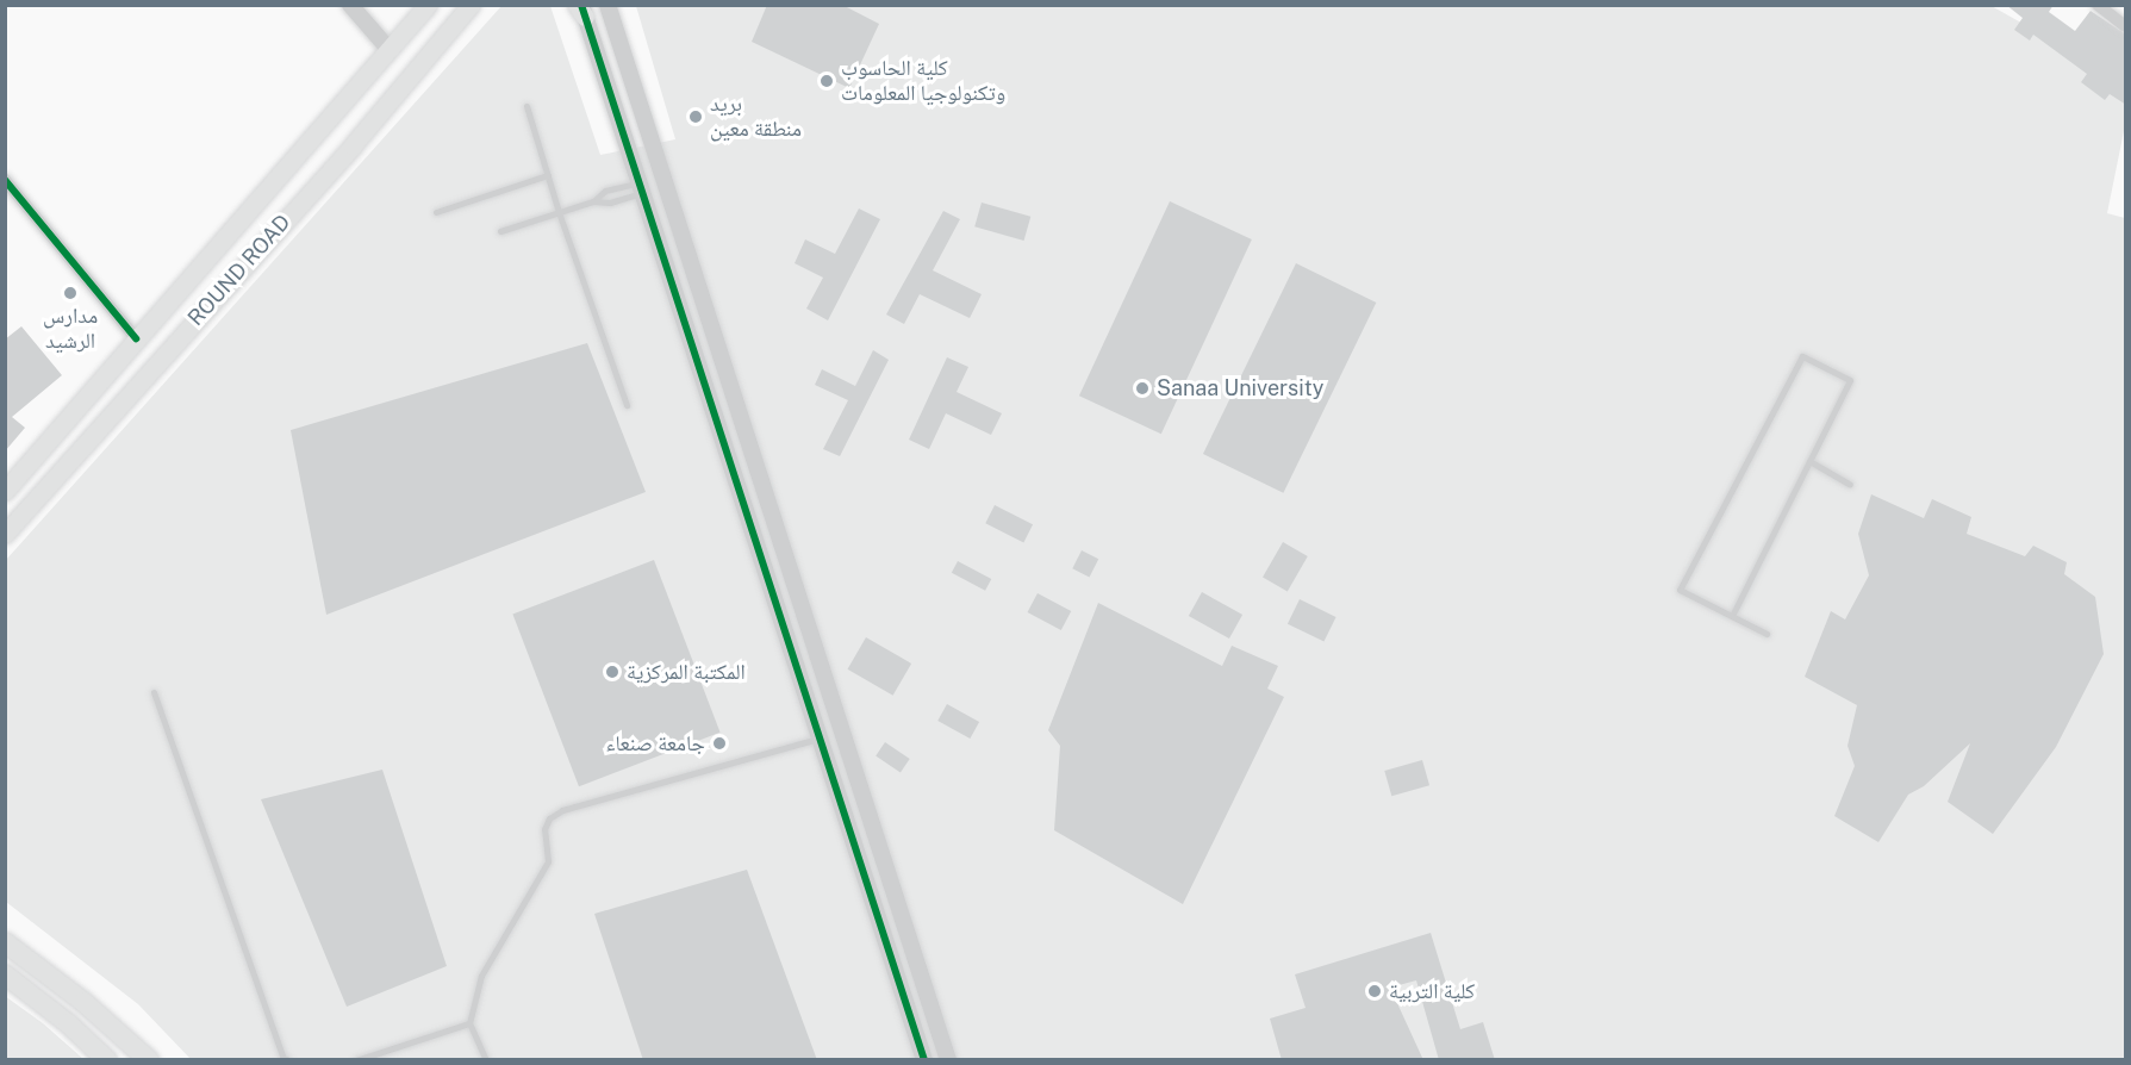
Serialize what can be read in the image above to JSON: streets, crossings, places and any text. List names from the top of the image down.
{
  "streets": {
    "main road": ["ROUND ROAD"]
  },
  "places": [
    "كلية الحاسوب وتكنولوجيا المعلومات",
    "بريد منطقة معين",
    "مدارس الرشيد",
    "Sanaa University",
    "المكتبة المركزية",
    "جامعة صنعاء",
    "كلية التربية"
  ]
}
